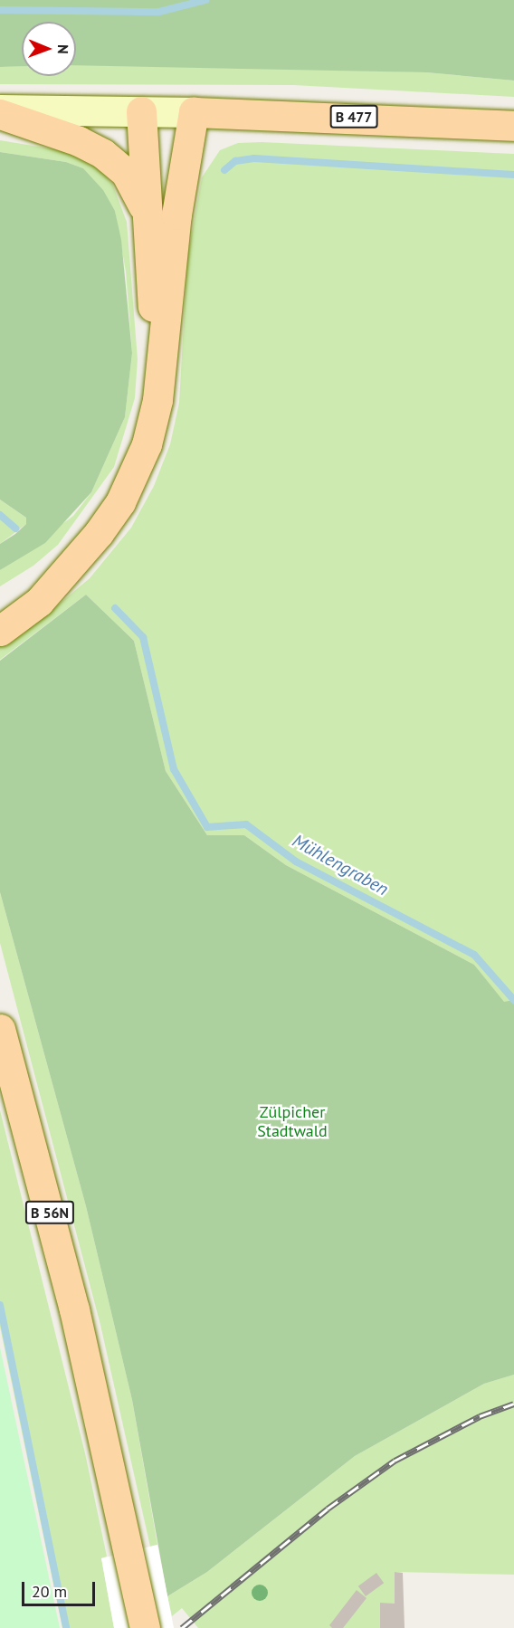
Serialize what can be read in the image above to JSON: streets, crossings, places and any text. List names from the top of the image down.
{
  "streets": {
    "main road": ["B 477", "B 56N"]
  },
  "water": ["Mühlengraben"],
  "parks": ["Zülpicher Stadtwald"],
  "scale_bar": "20 m",
  "north": "right"
}
